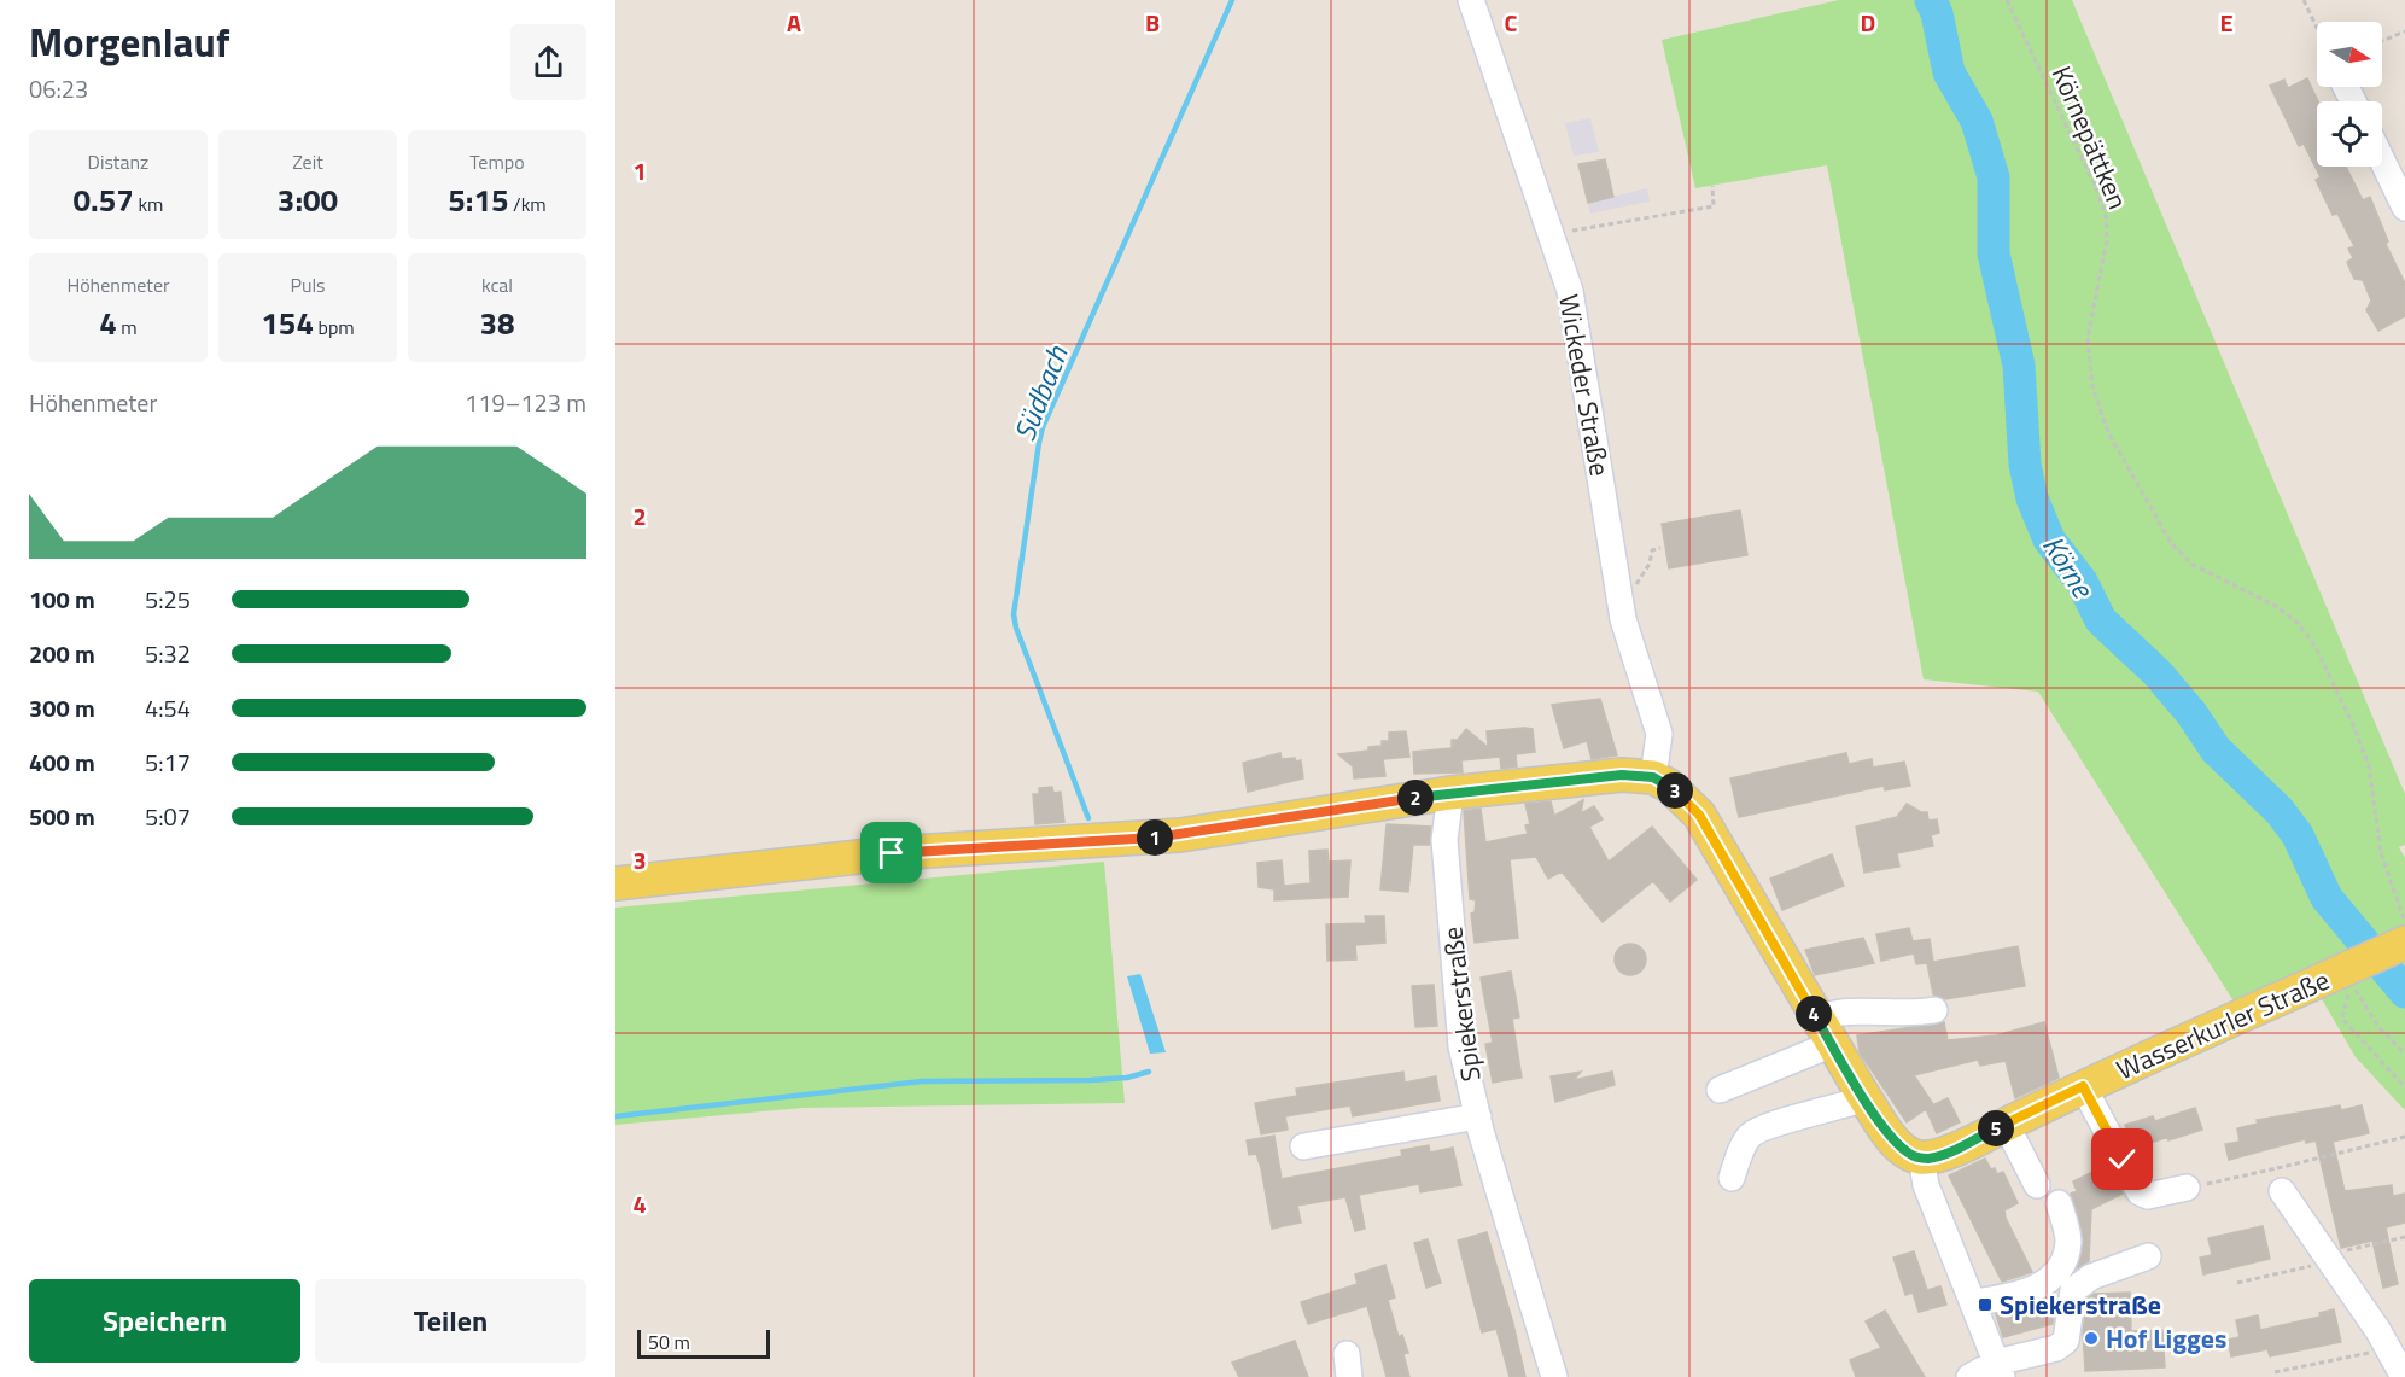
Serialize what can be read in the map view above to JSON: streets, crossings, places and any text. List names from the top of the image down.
{
  "streets": {
    "main road": ["Wasserkurler Straße"],
    "street": ["Wickeder Straße", "Spiekerstraße"],
    "path": ["Körnepättken"]
  },
  "water": ["Südbach", "Körne"],
  "places": {
    "transit": ["Spiekerstraße"],
    "other": ["Hof Ligges"]
  },
  "scale_bar": "50 m",
  "north": "right",
  "page": {
    "heading": ["Morgenlauf", "06:23"],
    "stats": [
      ["Distanz", "0.57 km"],
      ["Zeit", "3:00"],
      ["Tempo", "5:15 /km"],
      ["Höhenmeter", "4 m"],
      ["Puls", "154 bpm"],
      ["kcal", "38"]
    ],
    "chart": ["Höhenmeter", "119–123 m"],
    "list": [
      {
        "name": "100 m",
        "note": "5:25"
      },
      {
        "name": "200 m",
        "note": "5:32"
      },
      {
        "name": "300 m",
        "note": "4:54"
      },
      {
        "name": "400 m",
        "note": "5:17"
      },
      {
        "name": "500 m",
        "note": "5:07"
      }
    ],
    "pins": [
      "3",
      "2",
      "1",
      "4",
      "5"
    ],
    "buttons": ["Speichern", "Teilen"],
    "scale": "50 m"
  },
  "grid": {
    "columns": [
      "A",
      "B",
      "C",
      "D",
      "E"
    ],
    "rows": [
      "1",
      "2",
      "3",
      "4"
    ]
  }
}
